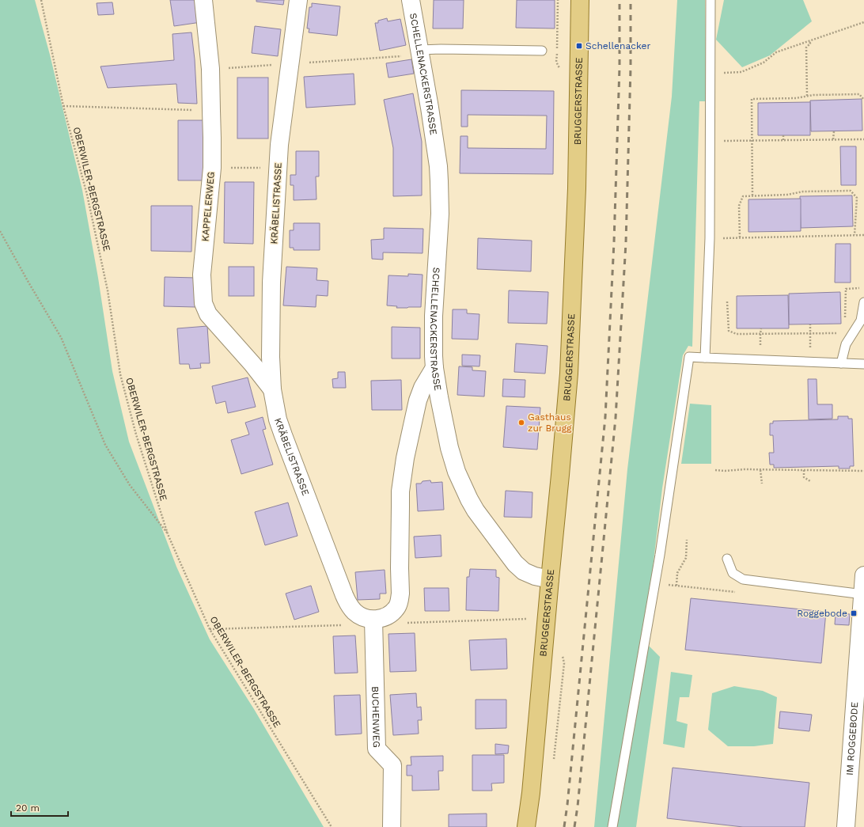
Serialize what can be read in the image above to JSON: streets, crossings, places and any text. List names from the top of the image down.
{
  "streets": {
    "main road": ["BRUGGERSTRASSE"],
    "street": [
      "SCHELLENACKERSTRASSE",
      "KRÄBELISTRASSE",
      "KAPPELERWEG",
      "BUCHENWEG",
      "IM ROGGEBODE"
    ],
    "path": ["OBERWILER-BERGSTRASSE"]
  },
  "crossings": [
    ["SCHELLENACKERSTRASSE", "BRUGGERSTRASSE"],
    ["KRÄBELISTRASSE", "KAPPELERWEG"],
    ["KRÄBELISTRASSE", "BUCHENWEG"]
  ],
  "places": {
    "transit": ["Schellenacker", "Roggebode"],
    "other": ["Gasthaus zur Brugg"]
  },
  "scale_bar": "20 m"
}
